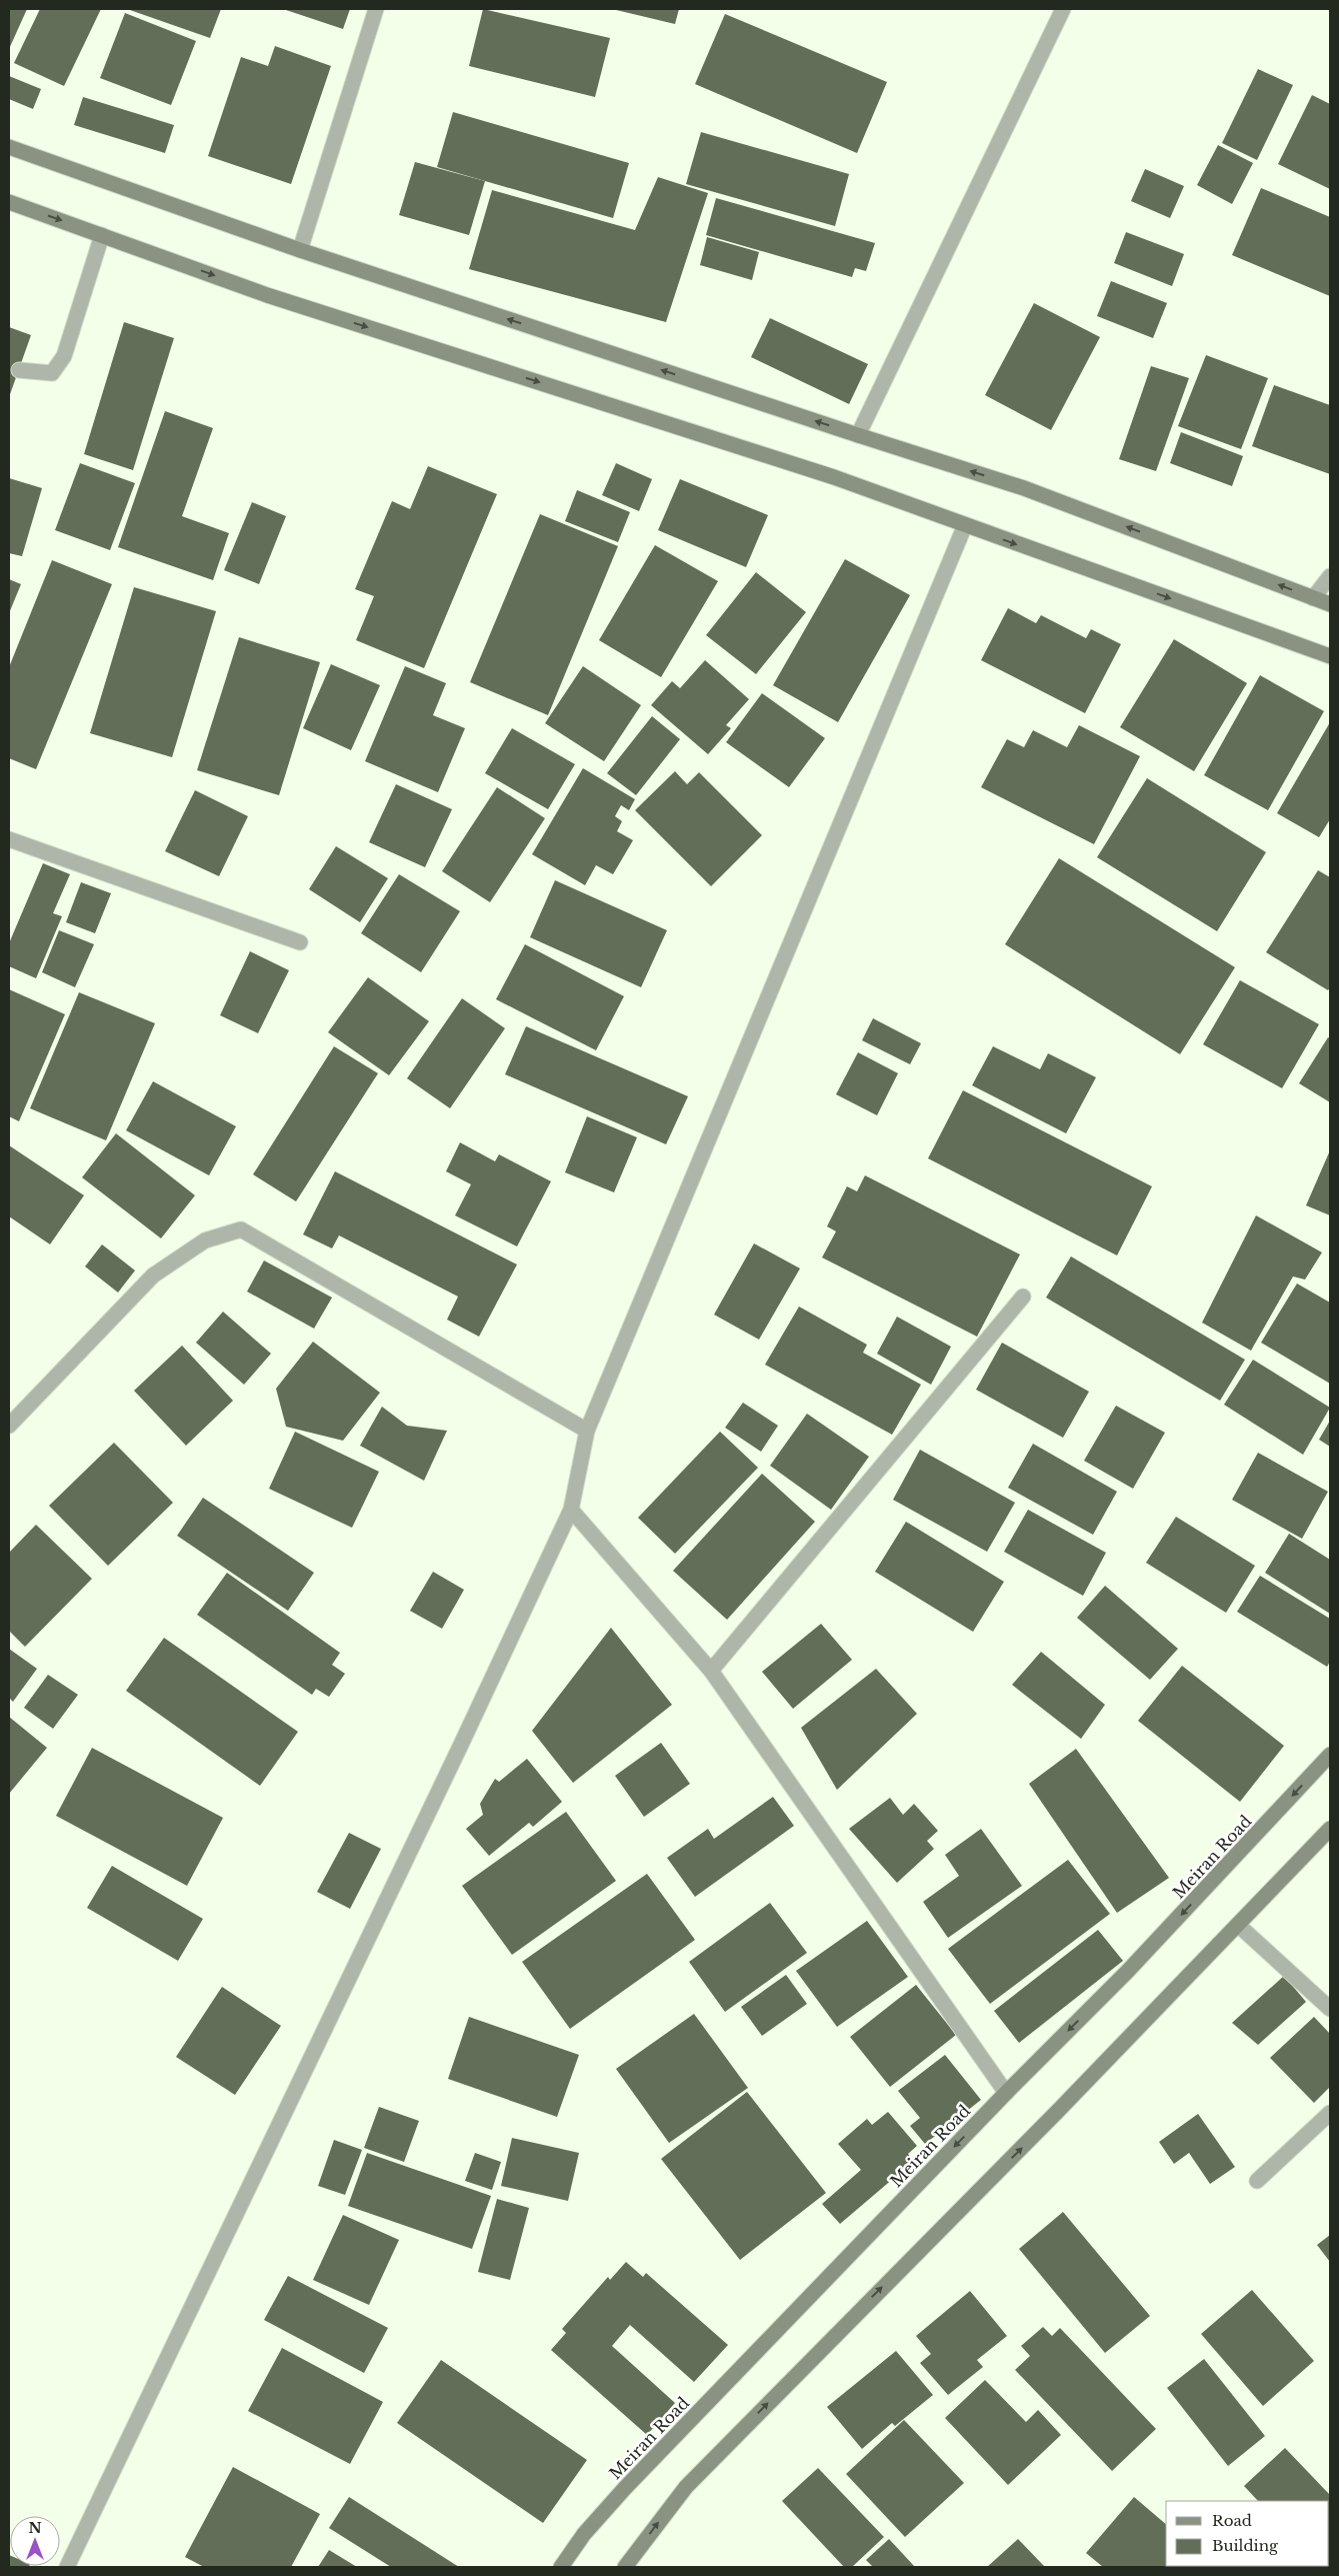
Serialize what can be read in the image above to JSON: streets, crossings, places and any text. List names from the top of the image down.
{
  "streets": {
    "street": ["Meiran Road"]
  },
  "legend": ["Road", "Building"],
  "north": "top"
}
